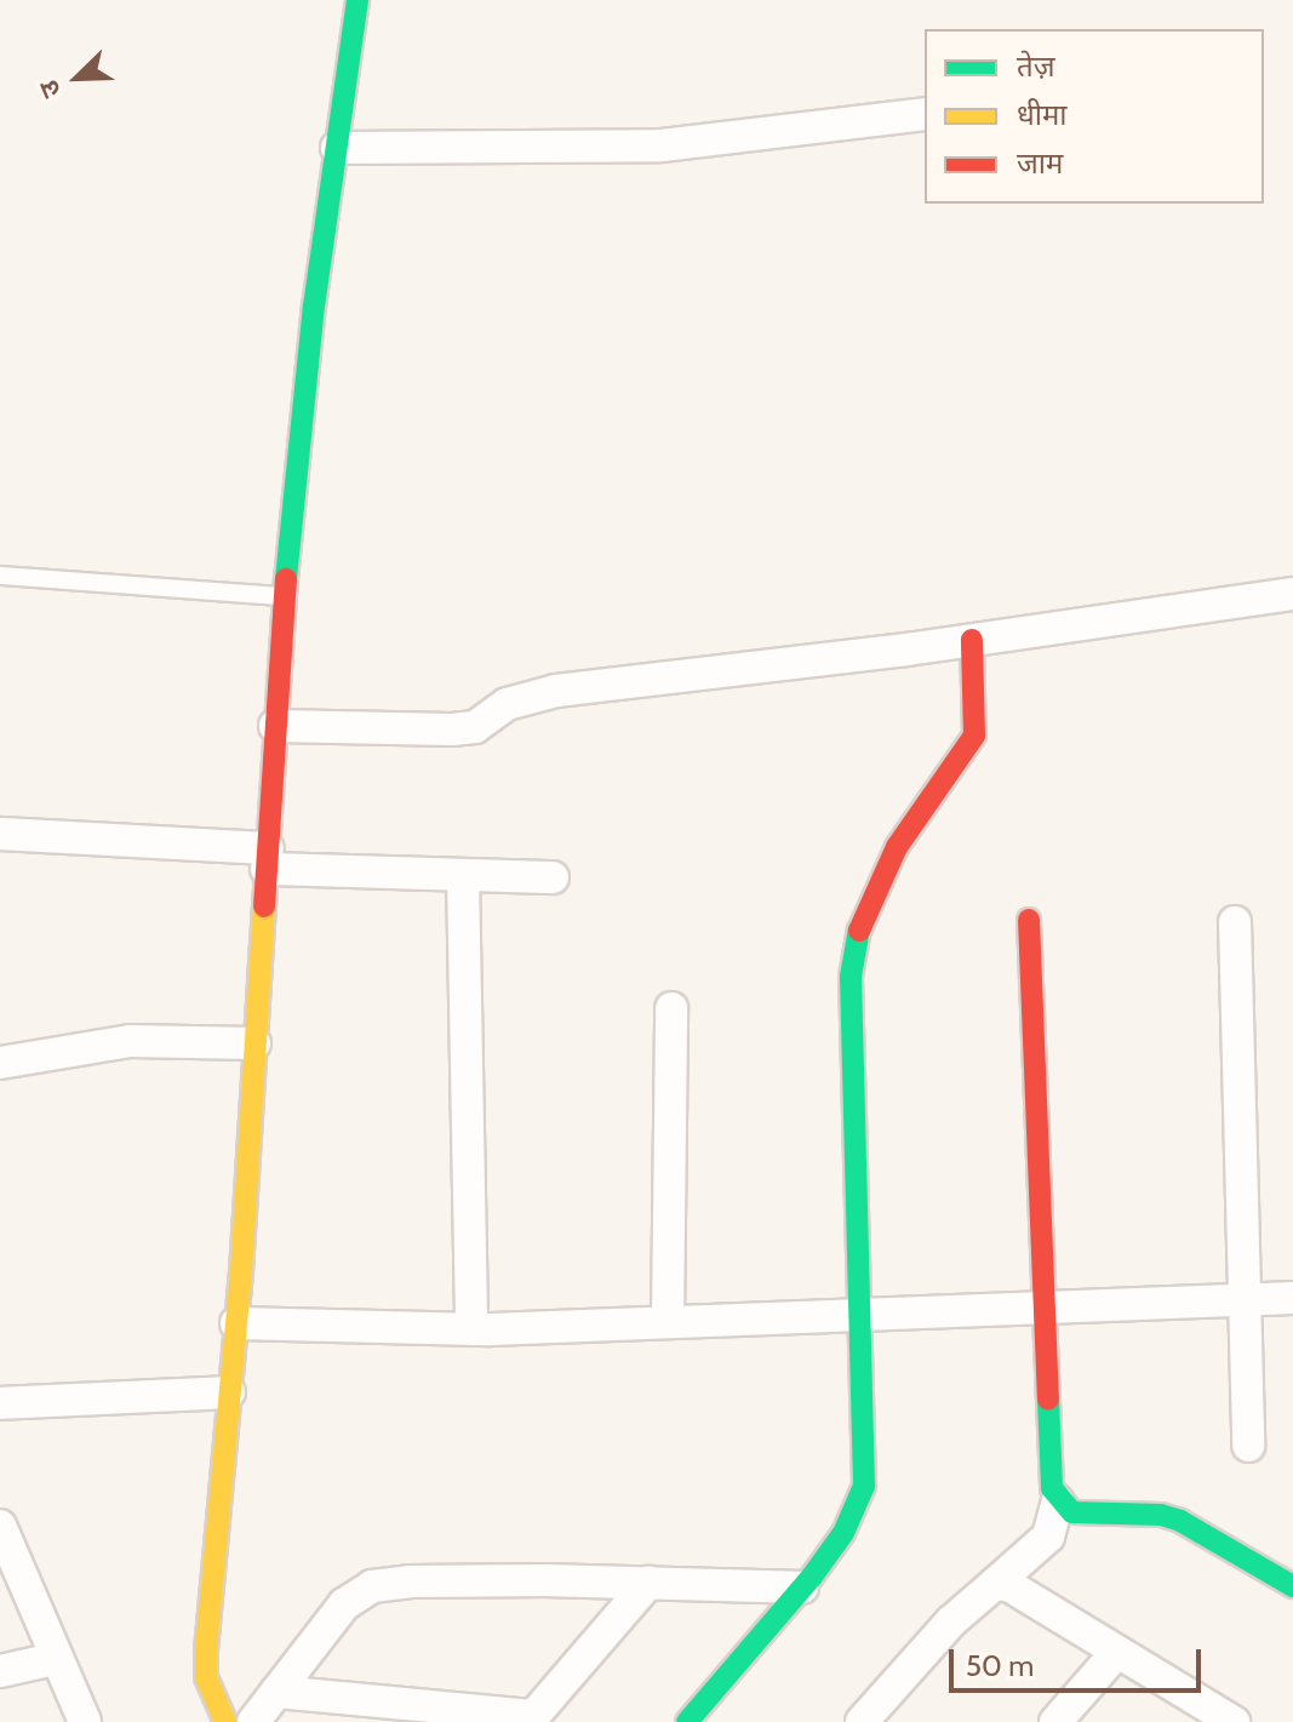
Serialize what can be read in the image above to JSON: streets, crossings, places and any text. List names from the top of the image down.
{
  "legend": ["तेज़", "धीमा", "जाम"],
  "scale_bar": "50 m",
  "north": "bottom left"
}
